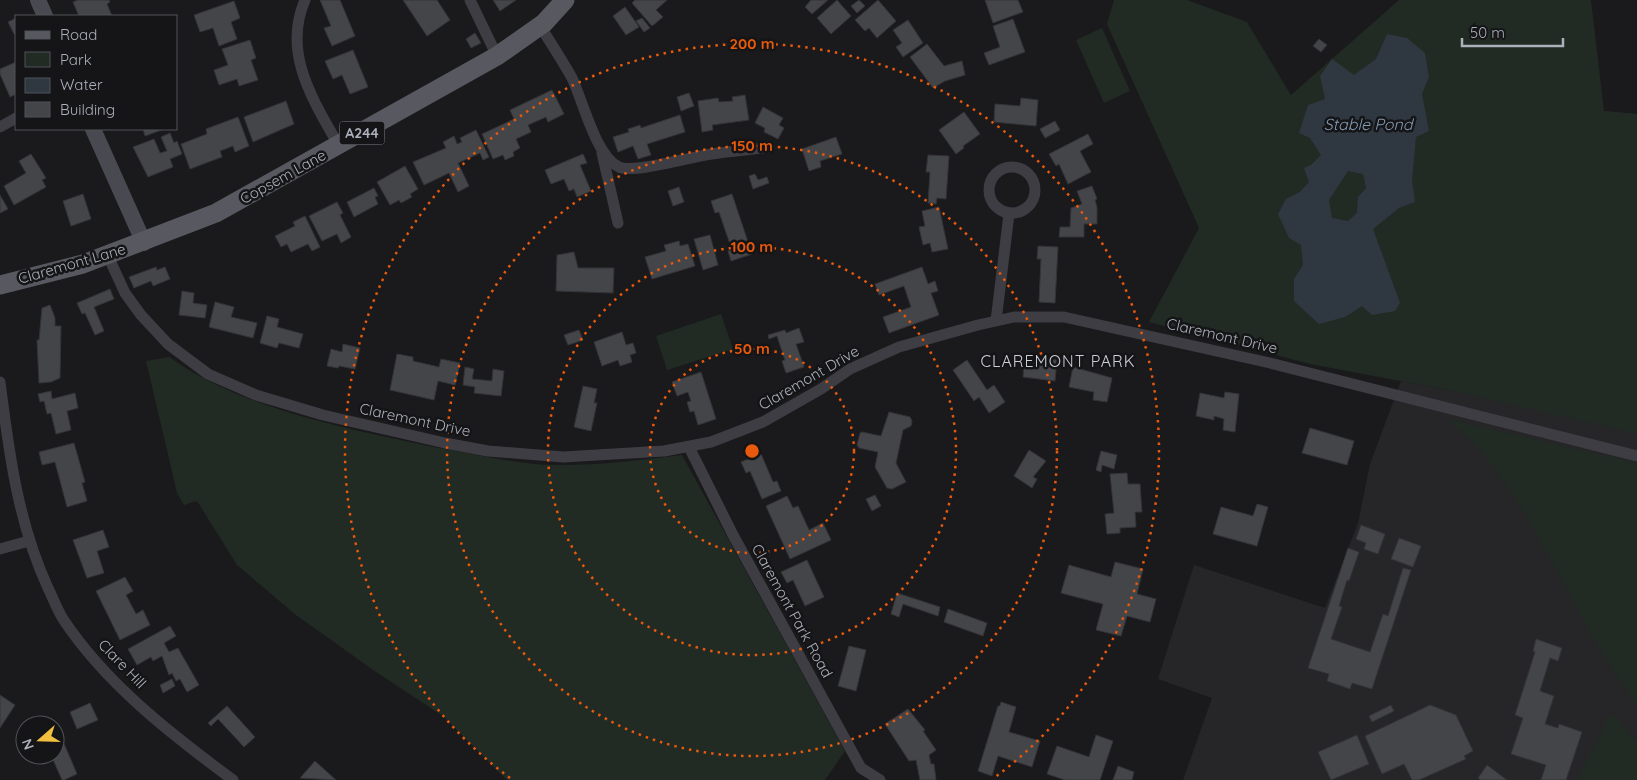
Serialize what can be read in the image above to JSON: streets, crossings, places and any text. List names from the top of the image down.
{
  "streets": {
    "main road": ["A244", "Copsem Lane", "Claremont Lane"],
    "street": ["Claremont Drive", "Claremont Park Road", "Clare Hill"]
  },
  "crossings": [
    ["Copsem Lane", "Claremont Lane"],
    ["Claremont Lane", "Claremont Drive"],
    ["Claremont Drive", "Claremont Park Road"]
  ],
  "districts": ["CLAREMONT PARK"],
  "water": ["Stable Pond"],
  "legend": [
    "Road",
    "Park",
    "Water",
    "Building"
  ],
  "scale_bar": "50 m",
  "north": "left",
  "rings": [
    "200 m",
    "150 m",
    "100 m",
    "50 m"
  ]
}
